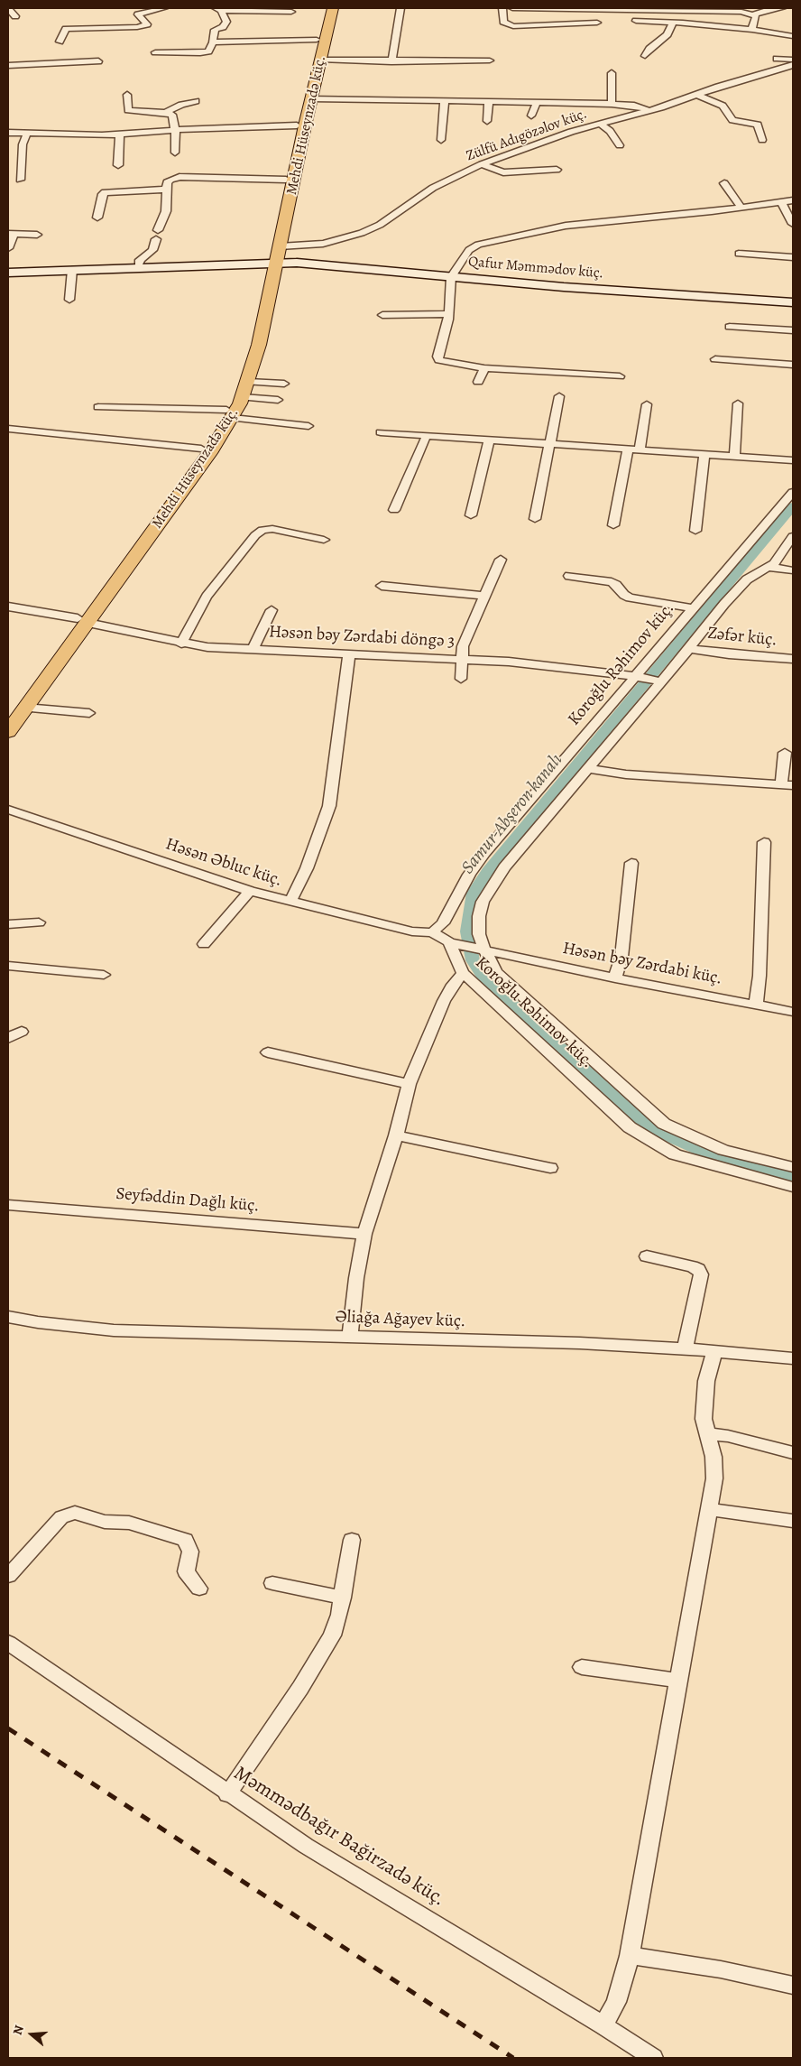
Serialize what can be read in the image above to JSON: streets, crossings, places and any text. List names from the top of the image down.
{
  "streets": {
    "main road": ["Mehdi Hüseynzadə küç."],
    "street": [
      "Zülfü Adıgözəlov küç.",
      "Qafur Məmmədov küç.",
      "Həsən bəy Zərdabi döngə 3",
      "Zəfər küç.",
      "Koroğlu Rəhimov küç.",
      "Həsən Əbluc küç.",
      "Həsən bəy Zərdabi küç.",
      "Seyfəddin Dağlı küç.",
      "Əliağa Ağayev küç.",
      "Məmmədbağır Bağirzadə küç."
    ]
  },
  "crossings": [
    ["Mehdi Hüseynzadə küç.", "Zülfü Adıgözəlov küç."],
    ["Mehdi Hüseynzadə küç.", "Qafur Məmmədov küç."],
    ["Mehdi Hüseynzadə küç.", "Həsən bəy Zərdabi döngə 3"],
    ["Həsən bəy Zərdabi döngə 3", "Koroğlu Rəhimov küç."],
    ["Zəfər küç.", "Koroğlu Rəhimov küç."],
    ["Koroğlu Rəhimov küç.", "Həsən Əbluc küç."],
    ["Koroğlu Rəhimov küç.", "Həsən bəy Zərdabi küç."]
  ],
  "water": ["Samur-Abşeron kanalı"],
  "north": "left"
}
